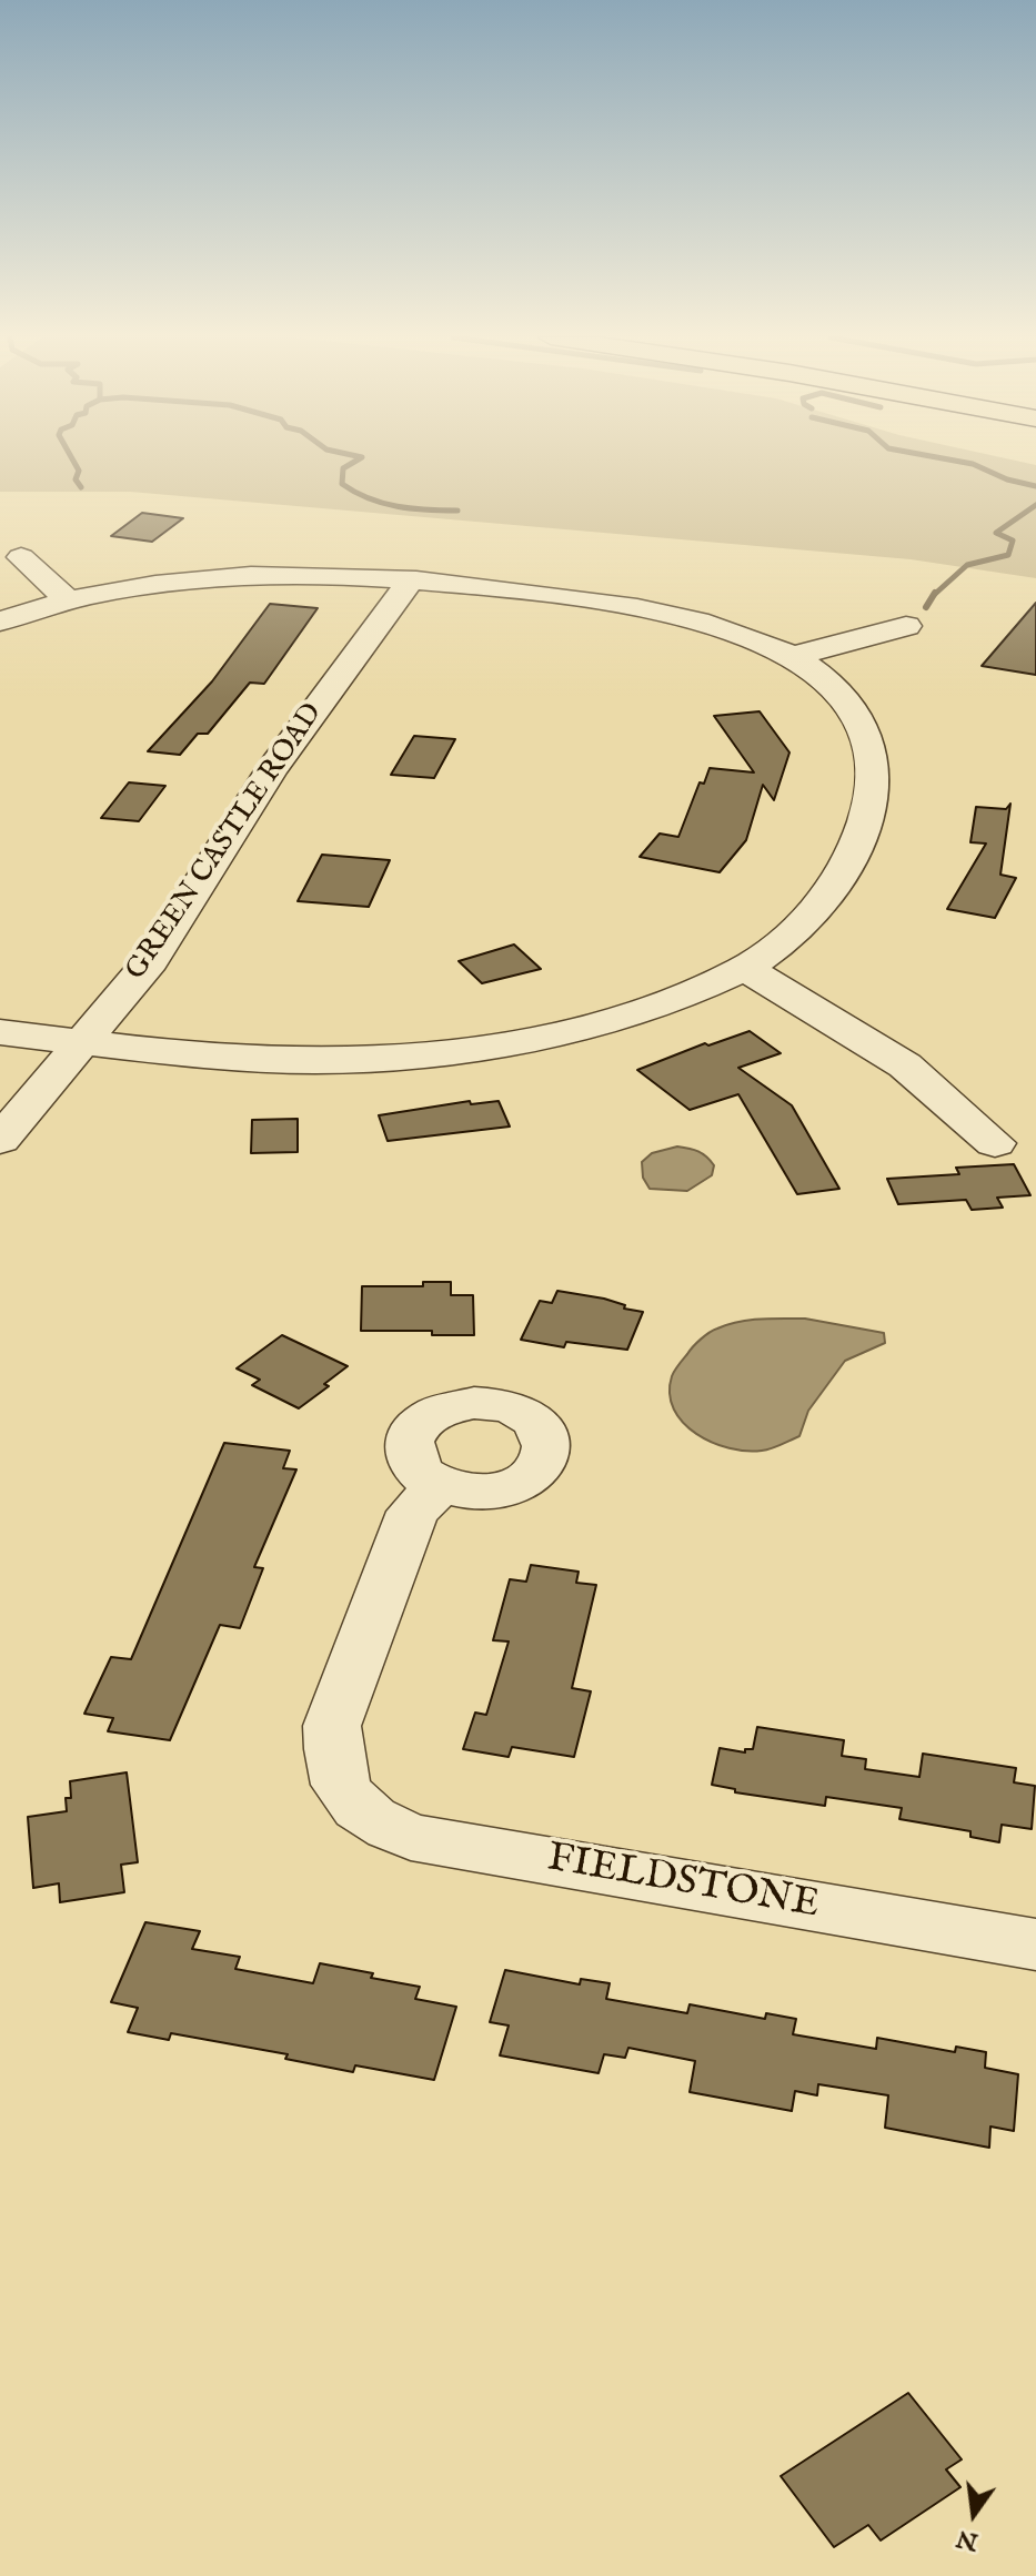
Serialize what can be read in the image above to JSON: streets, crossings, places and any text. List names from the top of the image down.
{
  "streets": {
    "street": ["GREEN CASTLE ROAD", "FIELDSTONE"]
  },
  "north": "bottom"
}
